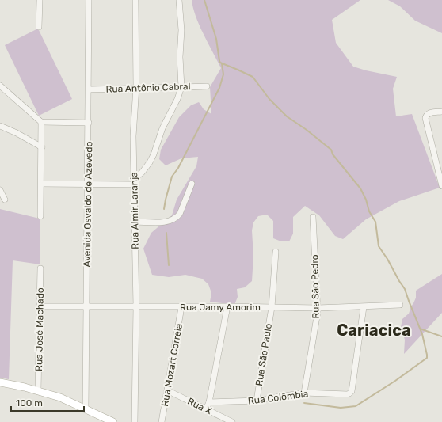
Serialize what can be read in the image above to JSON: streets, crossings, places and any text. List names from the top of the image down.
{
  "streets": {
    "street": [
      "Rua Antônio Cabral",
      "Avenida Osvaldo de Azevedo",
      "Rua Almir Laranja",
      "Rua São Pedro",
      "Rua Jamy Amorim",
      "Rua José Machado",
      "Rua São Paulo",
      "Rua Mozart Correia",
      "Rua Colômbia",
      "Rua X"
    ]
  },
  "crossings": [
    ["Rua Antônio Cabral", "Avenida Osvaldo de Azevedo"],
    ["Rua Antônio Cabral", "Rua Almir Laranja"],
    ["Avenida Osvaldo de Azevedo", "Rua Jamy Amorim"],
    ["Rua Almir Laranja", "Rua Jamy Amorim"],
    ["Rua São Pedro", "Rua Jamy Amorim"],
    ["Rua São Pedro", "Rua Colômbia"],
    ["Rua Jamy Amorim", "Rua José Machado"],
    ["Rua Jamy Amorim", "Rua São Paulo"],
    ["Rua Jamy Amorim", "Rua Mozart Correia"],
    ["Rua Jamy Amorim", "Rua Colômbia"],
    ["Rua São Paulo", "Rua Colômbia"],
    ["Rua Mozart Correia", "Rua X"]
  ],
  "districts": ["Cariacica"],
  "scale_bar": "100 m"
}
